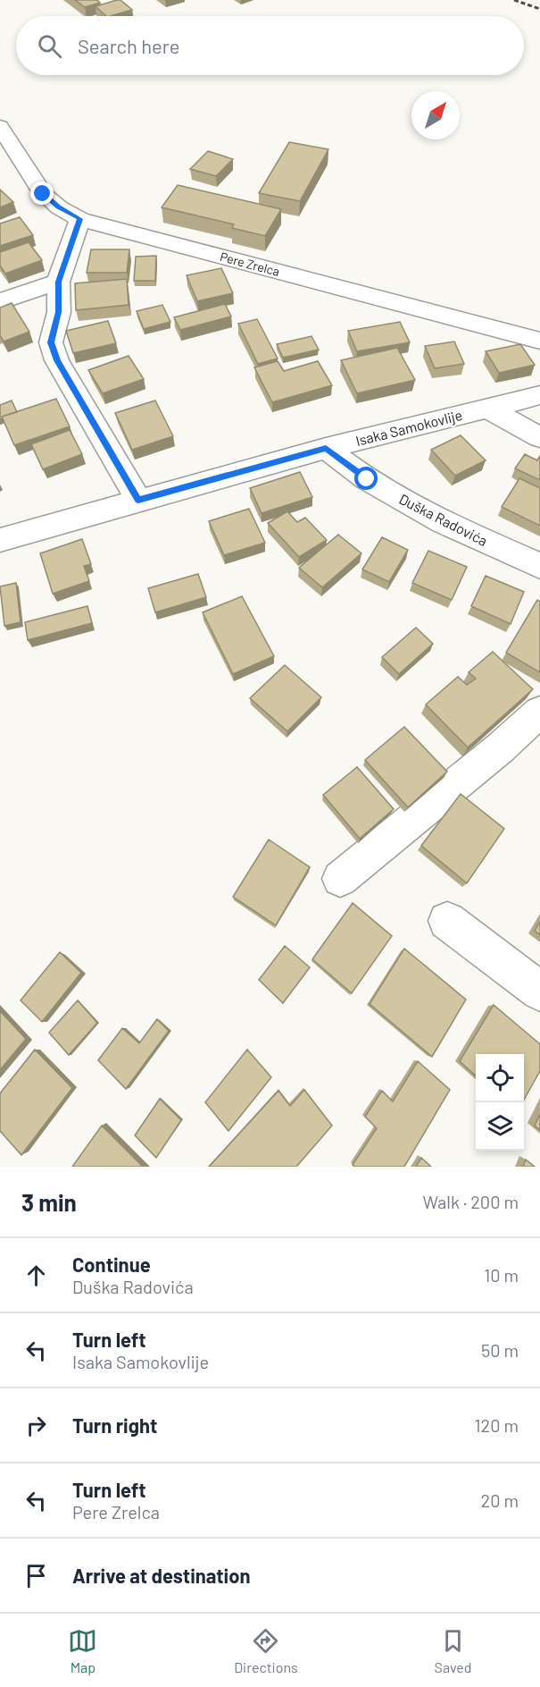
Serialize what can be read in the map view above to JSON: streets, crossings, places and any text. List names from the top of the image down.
{
  "streets": {
    "street": ["Pere Zrelca", "Isaka Samokovlije", "Duška Radovića"]
  },
  "crossings": [
    ["Isaka Samokovlije", "Duška Radovića"]
  ],
  "north": "top right",
  "page": {
    "search": "Search here",
    "heading": ["3 min", "Walk · 200 m"],
    "list": [
      ["Continue", "Duška Radovića", "10 m"],
      ["Turn left", "Isaka Samokovlije", "50 m"],
      ["Turn right", "120 m"],
      ["Turn left", "Pere Zrelca", "20 m"],
      "Arrive at destination"
    ],
    "nav": ["Map", "Directions", "Saved"]
  }
}
